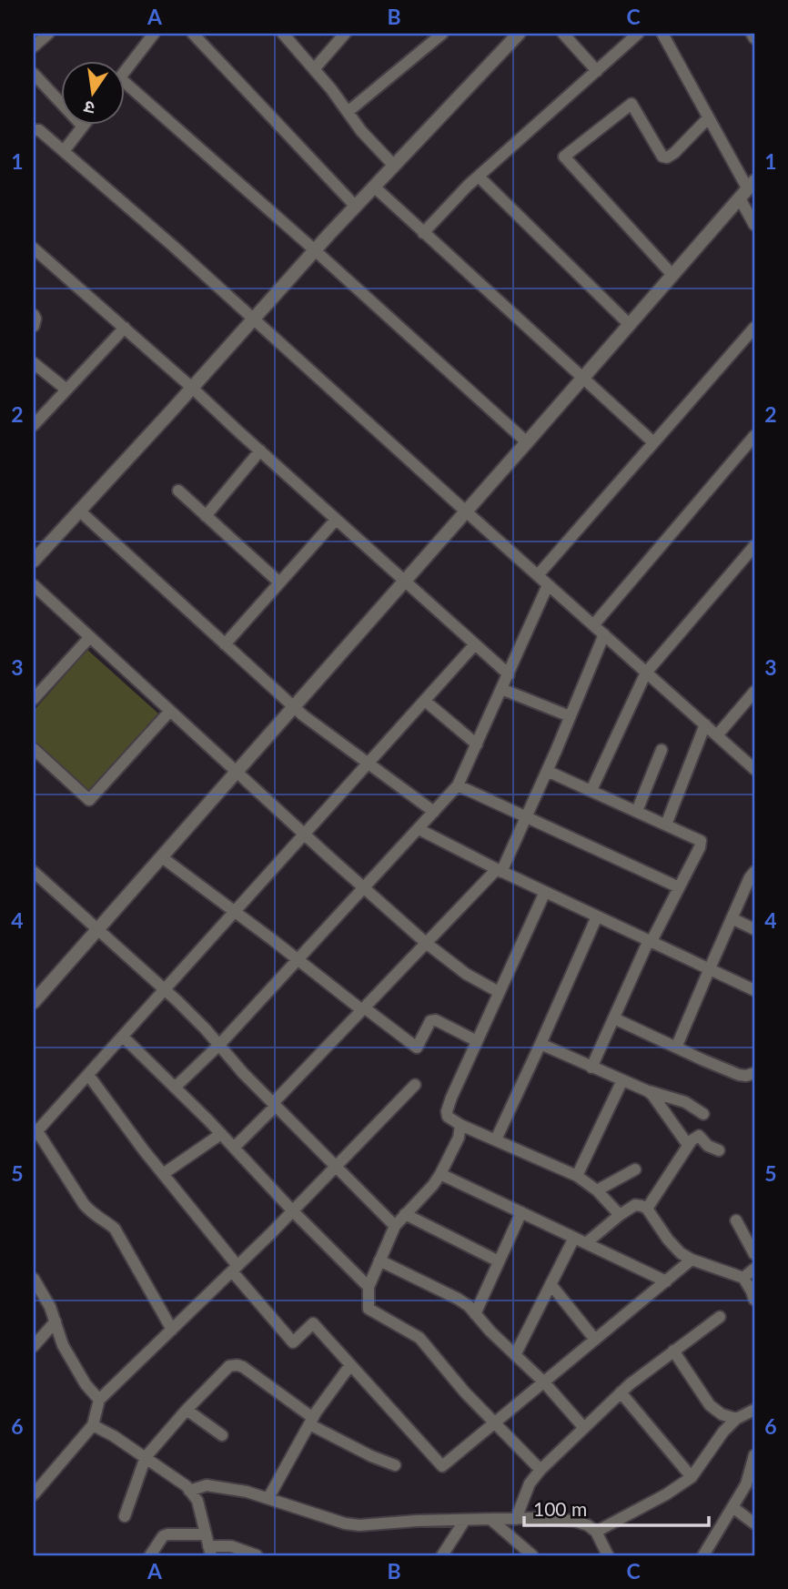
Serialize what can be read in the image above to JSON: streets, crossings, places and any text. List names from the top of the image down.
{
  "scale_bar": "100 m",
  "north": "bottom",
  "grid": {
    "columns": ["A", "B", "C"],
    "rows": [
      "1",
      "2",
      "3",
      "4",
      "5",
      "6"
    ]
  }
}
